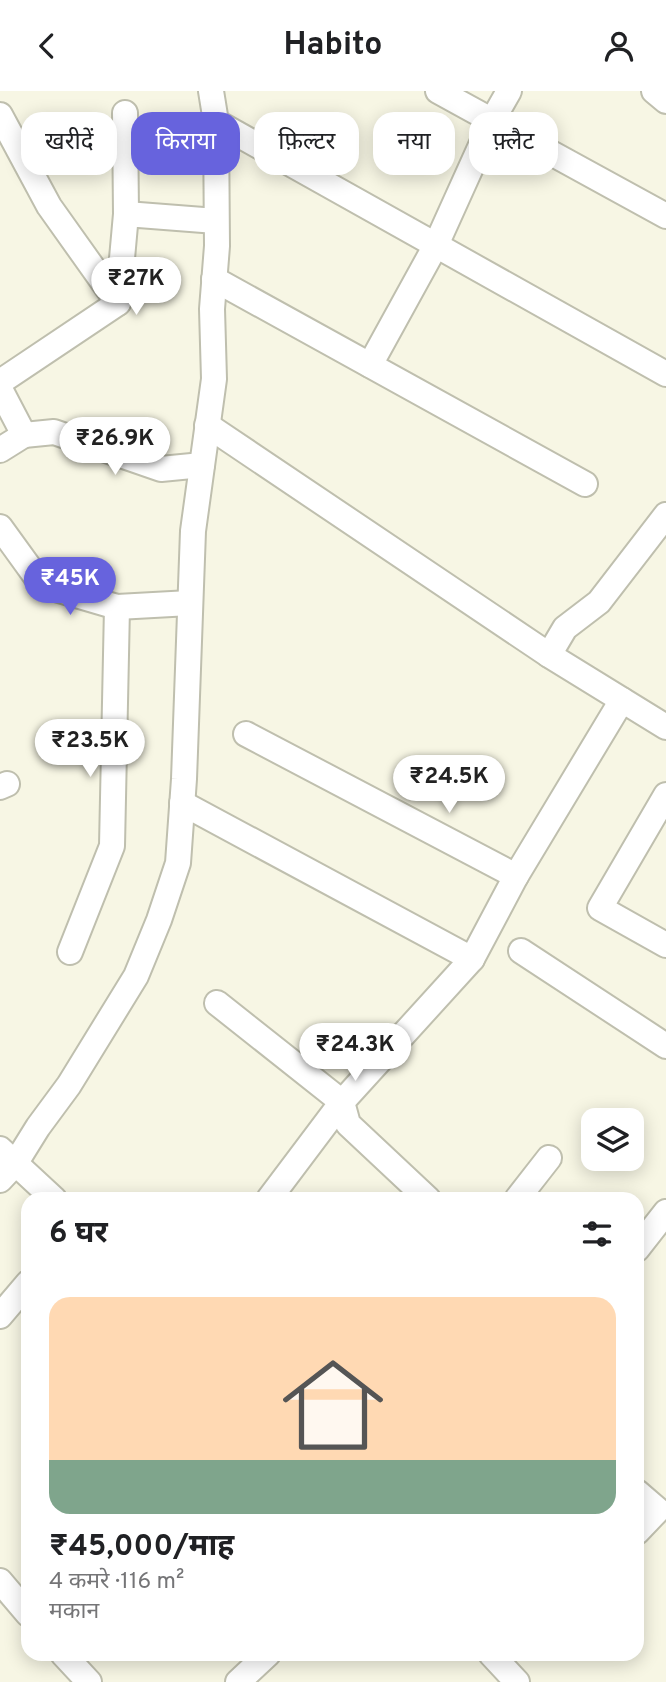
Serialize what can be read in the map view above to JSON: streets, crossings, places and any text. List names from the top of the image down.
{
  "page": {
    "header": "Habito",
    "chip": [
      "खरीदें",
      "किराया",
      "फ़िल्टर",
      "नया",
      "फ़्लैट"
    ],
    "price": [
      "₹27K",
      "₹26.9K",
      "₹45K",
      "₹23.5K",
      "₹24.5K",
      "₹24.3K"
    ],
    "heading": "6 घर",
    "list": [
      {
        "name": "₹45,000/माह",
        "note": "4 कमरे · 116 m² · मकान"
      }
    ]
  }
}
